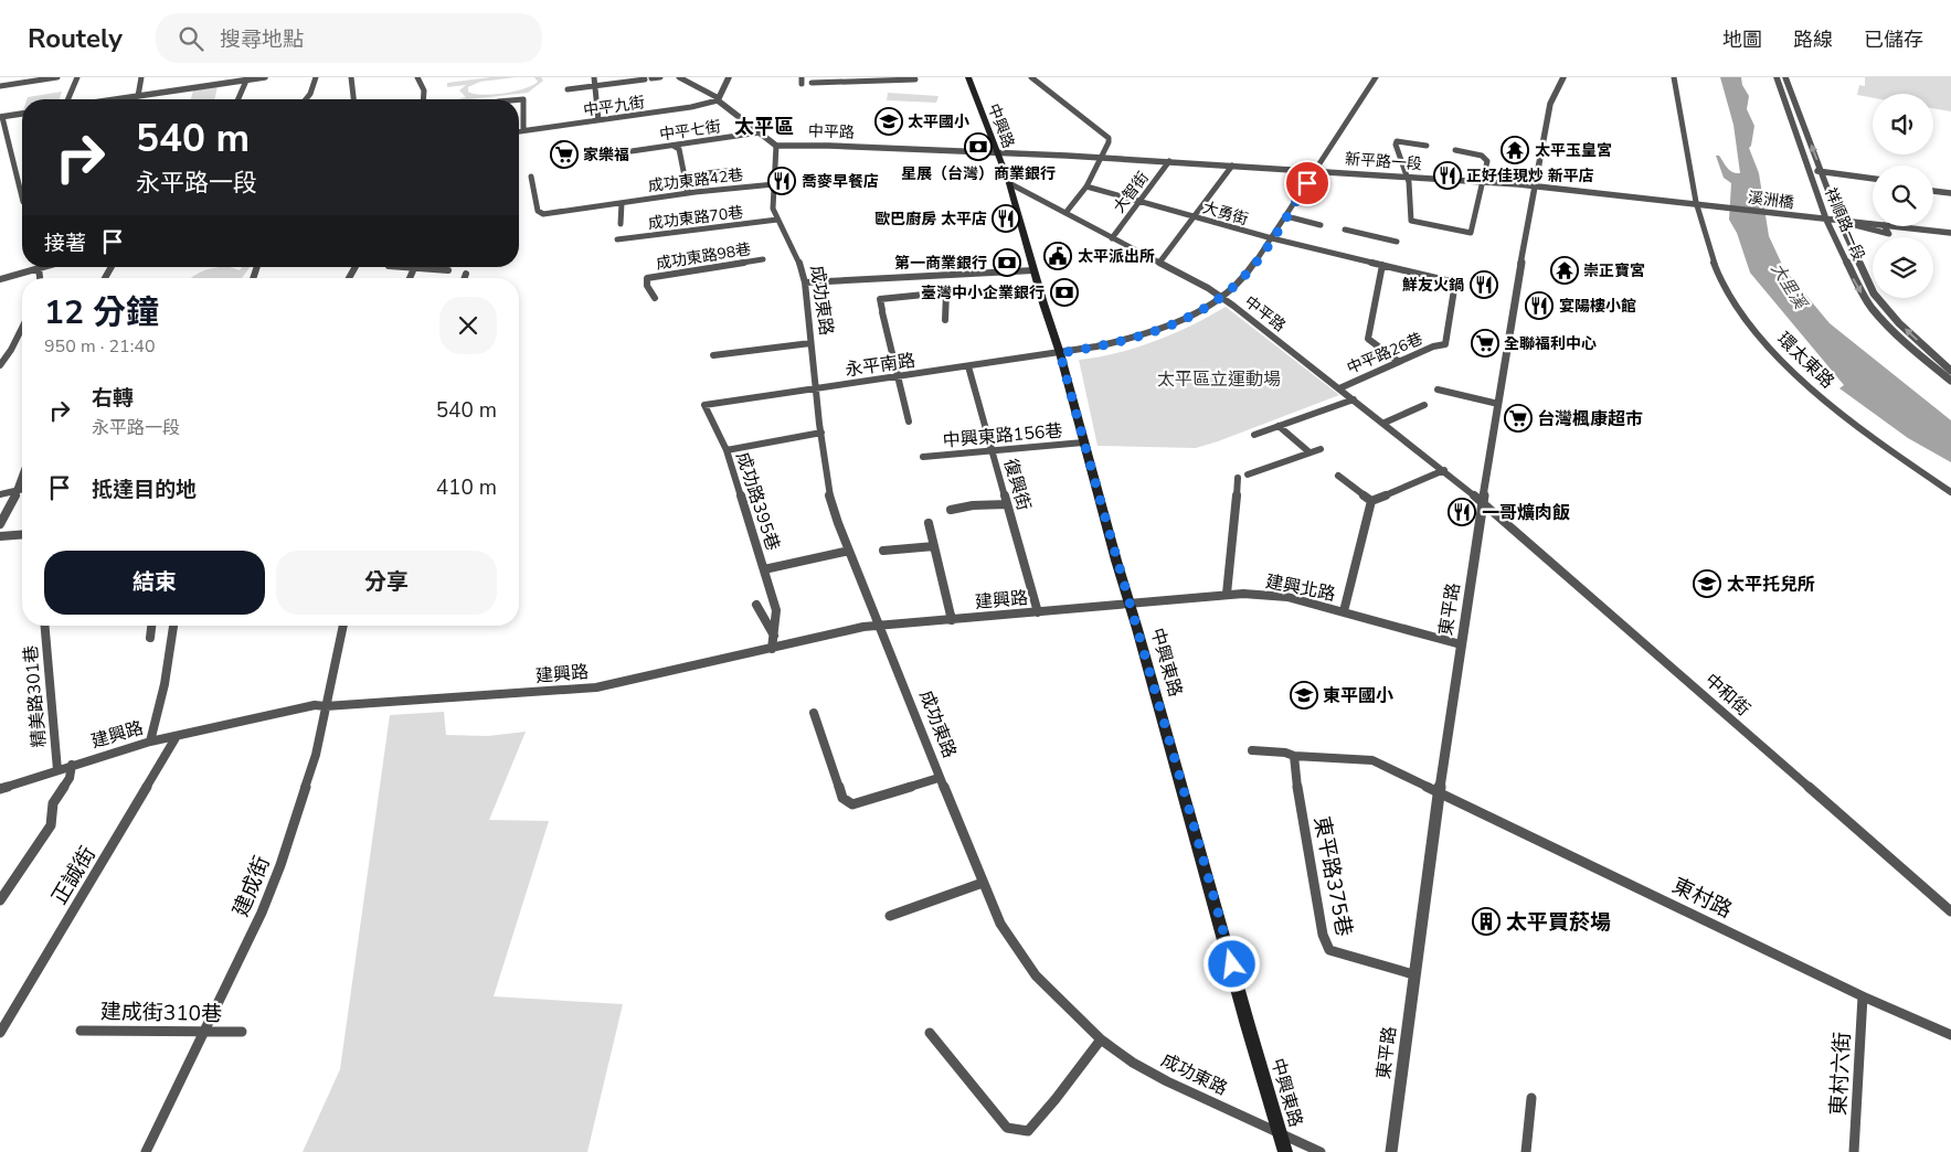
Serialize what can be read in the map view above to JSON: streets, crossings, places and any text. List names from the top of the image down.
{
  "streets": {
    "main road": ["中興路", "中興東路"],
    "street": [
      "中平九街",
      "中平七街",
      "中平路",
      "新平路一段",
      "成功東路42巷",
      "大智街",
      "溪洲橋",
      "大勇街",
      "成功東路70巷",
      "祥順路一段",
      "成功東路98巷",
      "成功東路",
      "中平路26巷",
      "環太東路",
      "永平南路",
      "中興東路156巷",
      "復興街",
      "成功路395巷",
      "建興北路",
      "建興路",
      "東平路",
      "中和街",
      "精美路301巷",
      "正誠街",
      "東平路375巷",
      "建成街",
      "東村路",
      "建成街310巷",
      "東村六街"
    ]
  },
  "crossings": [
    ["中興路", "中平路"],
    ["中興路", "新平路一段"],
    ["中興路", "中興東路"],
    ["中平路", "新平路一段"],
    ["中平路", "大智街"],
    ["中平路", "成功東路"],
    ["中平路", "中平路26巷"],
    ["中平路", "永平南路"],
    ["中平路", "東平路"],
    ["中平路", "中興東路"],
    ["中平路", "中和街"],
    ["新平路一段", "大智街"],
    ["新平路一段", "溪洲橋"],
    ["新平路一段", "環太東路"],
    ["新平路一段", "永平南路"],
    ["新平路一段", "東平路"],
    ["成功東路42巷", "成功東路"],
    ["大智街", "大勇街"],
    ["溪洲橋", "祥順路一段"],
    ["大勇街", "中平路26巷"],
    ["大勇街", "永平南路"],
    ["成功東路70巷", "成功東路"],
    ["成功東路", "永平南路"],
    ["成功東路", "建興路"],
    ["成功東路", "中興東路"],
    ["永平南路", "復興街"],
    ["永平南路", "成功路395巷"],
    ["永平南路", "中興東路"],
    ["中興東路156巷", "復興街"],
    ["中興東路156巷", "中興東路"],
    ["復興街", "建興路"],
    ["建興北路", "建興路"],
    ["建興北路", "東平路"],
    ["建興北路", "中興東路"],
    ["建興路", "中興東路"],
    ["建興路", "精美路301巷"],
    ["建興路", "正誠街"],
    ["建興路", "建成街"],
    ["東平路", "中和街"],
    ["東平路", "東平路375巷"],
    ["東平路", "東村路"],
    ["建成街", "建成街310巷"],
    ["東村路", "東村六街"]
  ],
  "districts": ["太平區"],
  "water": ["大里溪"],
  "parks": ["太平區立運動場"],
  "places": {
    "school or university": ["太平國小", "太平托兒所", "東平國小"],
    "bank": ["星展（台灣）商業銀行", "第一商業銀行", "臺灣中小企業銀行"],
    "temple": ["太平玉皇宮", "崇正寶宮"],
    "supermarket": ["家樂福", "全聯福利中心", "台灣楓康超市"],
    "restaurant": [
      "正好佳現炒 新平店",
      "喬麥早餐店",
      "歐巴廚房 太平店",
      "鮮友火鍋",
      "宴陽樓小館",
      "一哥爌肉飯"
    ],
    "public building": ["太平派出所"],
    "building": ["太平買菸場"]
  },
  "page": {
    "header": "Routely",
    "search": "搜尋地點",
    "nav": ["地圖", "路線", "已儲存"],
    "turn": ["540 m", "永平路一段"],
    "then": "接著",
    "heading": ["12 分鐘", "950 m · 21:40"],
    "list": [
      {
        "name": "右轉",
        "note": "永平路一段",
        "value": "540 m"
      },
      {
        "name": "抵達目的地",
        "value": "410 m"
      }
    ],
    "buttons": ["結束", "分享"]
  }
}
